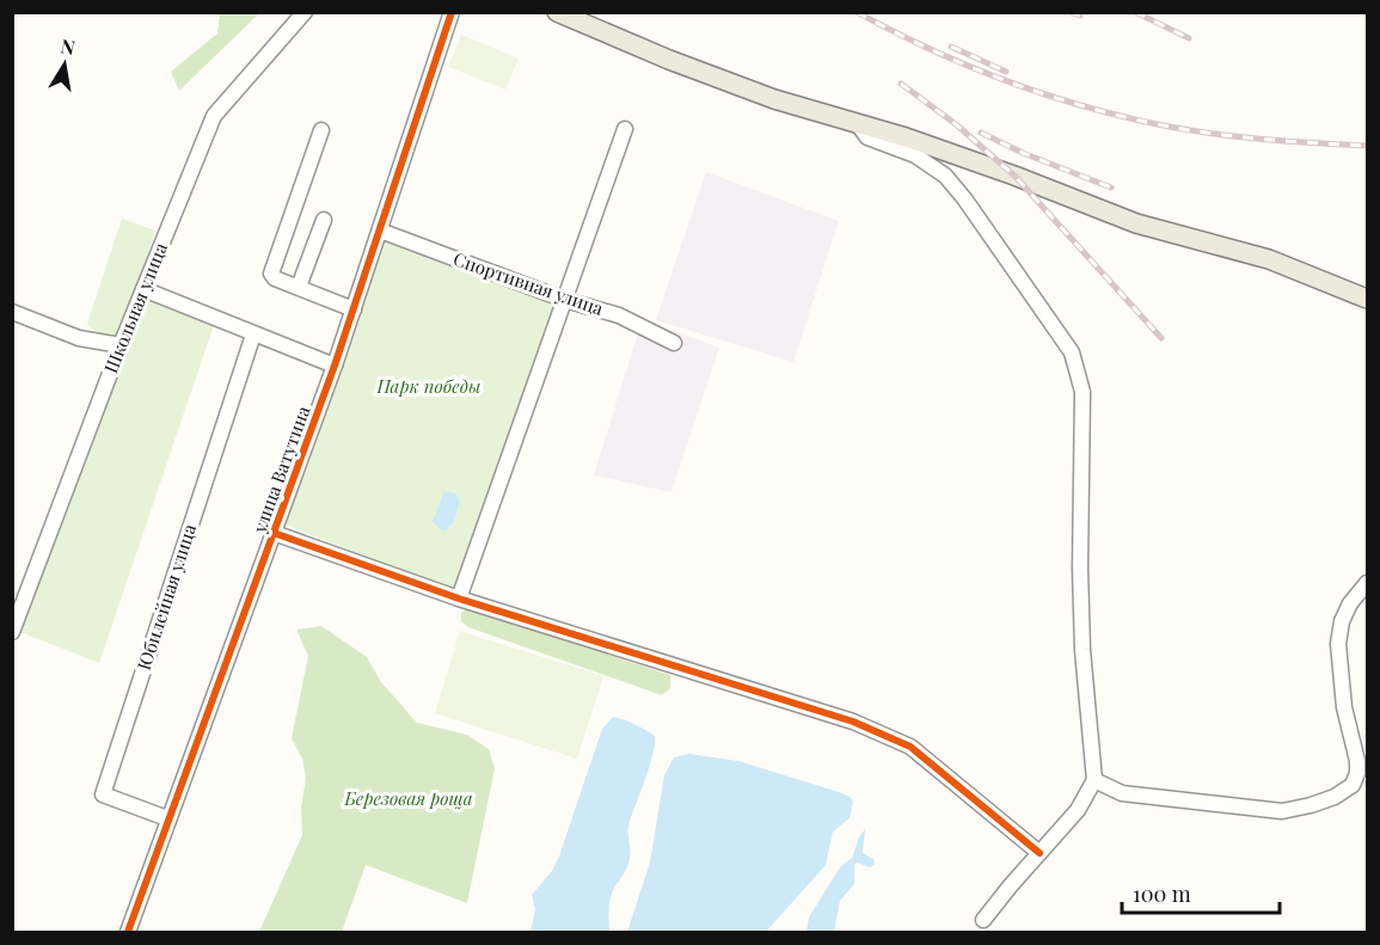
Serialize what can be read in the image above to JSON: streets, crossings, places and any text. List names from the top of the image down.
{
  "streets": {
    "street": [
      "Спортивная улица",
      "Школьная улица",
      "улица Ватутина",
      "Юбилейная улица"
    ]
  },
  "crossings": [
    ["Спортивная улица", "улица Ватутина"],
    ["улица Ватутина", "Юбилейная улица"]
  ],
  "parks": ["Парк победы", "Березовая роща"],
  "scale_bar": "100 m",
  "north": "top"
}
